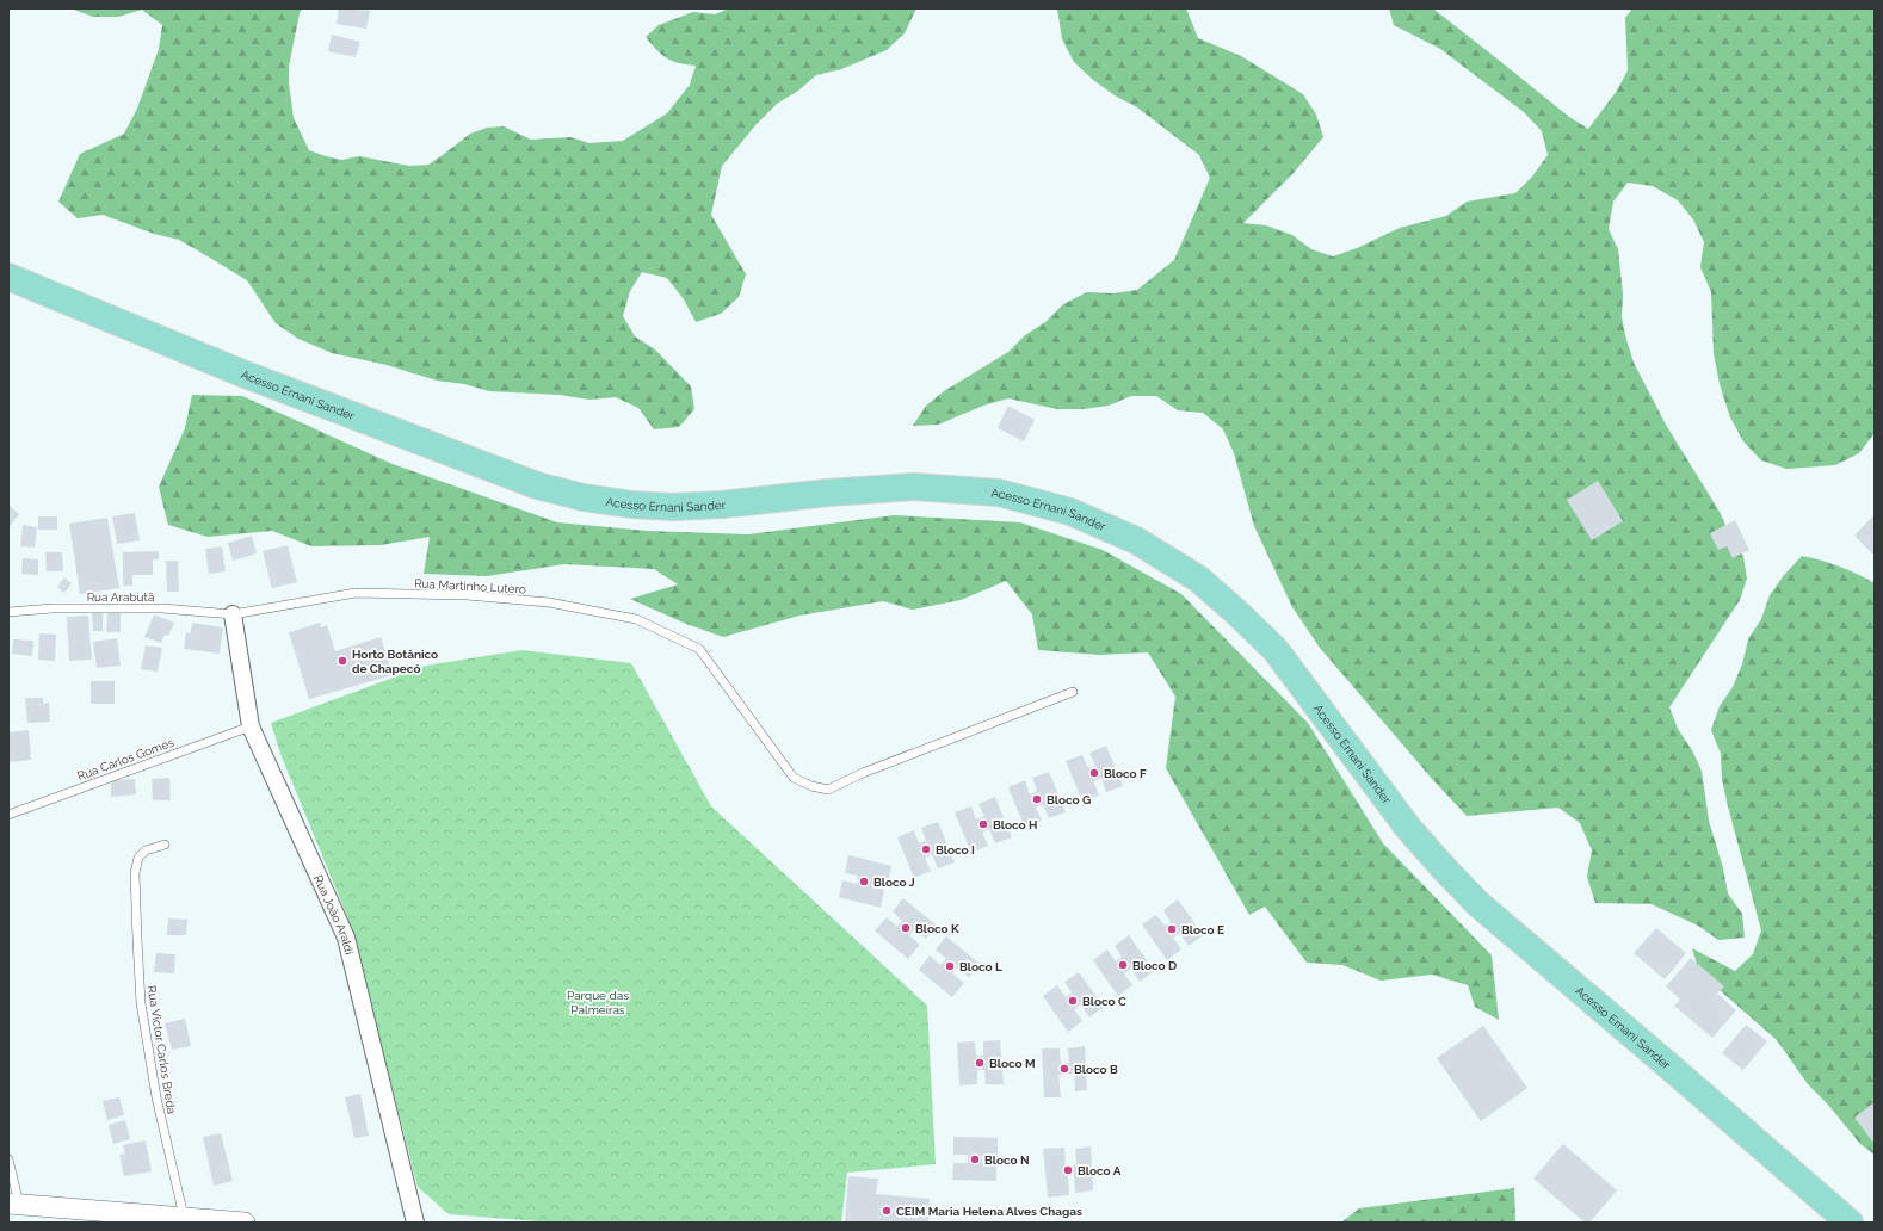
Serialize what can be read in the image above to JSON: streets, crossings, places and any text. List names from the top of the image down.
{
  "streets": {
    "highway": ["Acesso Ernani Sander"],
    "street": ["Rua João Araldi"],
    "lane": [
      "Rua Martinho Lutero",
      "Rua Arabutã",
      "Rua Carlos Gomes",
      "Rua Victor Carlos Breda"
    ]
  },
  "crossings": [
    ["Rua Martinho Lutero", "Rua Arabutã"],
    ["Rua Martinho Lutero", "Rua João Araldi"],
    ["Rua Arabutã", "Rua João Araldi"],
    ["Rua Carlos Gomes", "Rua João Araldi"]
  ],
  "parks": ["Parque das Palmeiras"],
  "places": [
    "Horto Botânico de Chapecó",
    "Bloco F",
    "Bloco G",
    "Bloco H",
    "Bloco I",
    "Bloco J",
    "Bloco K",
    "Bloco E",
    "Bloco D",
    "Bloco L",
    "Bloco C",
    "Bloco M",
    "Bloco B",
    "Bloco N",
    "Bloco A",
    "CEIM Maria Helena Alves Chagas"
  ]
}
